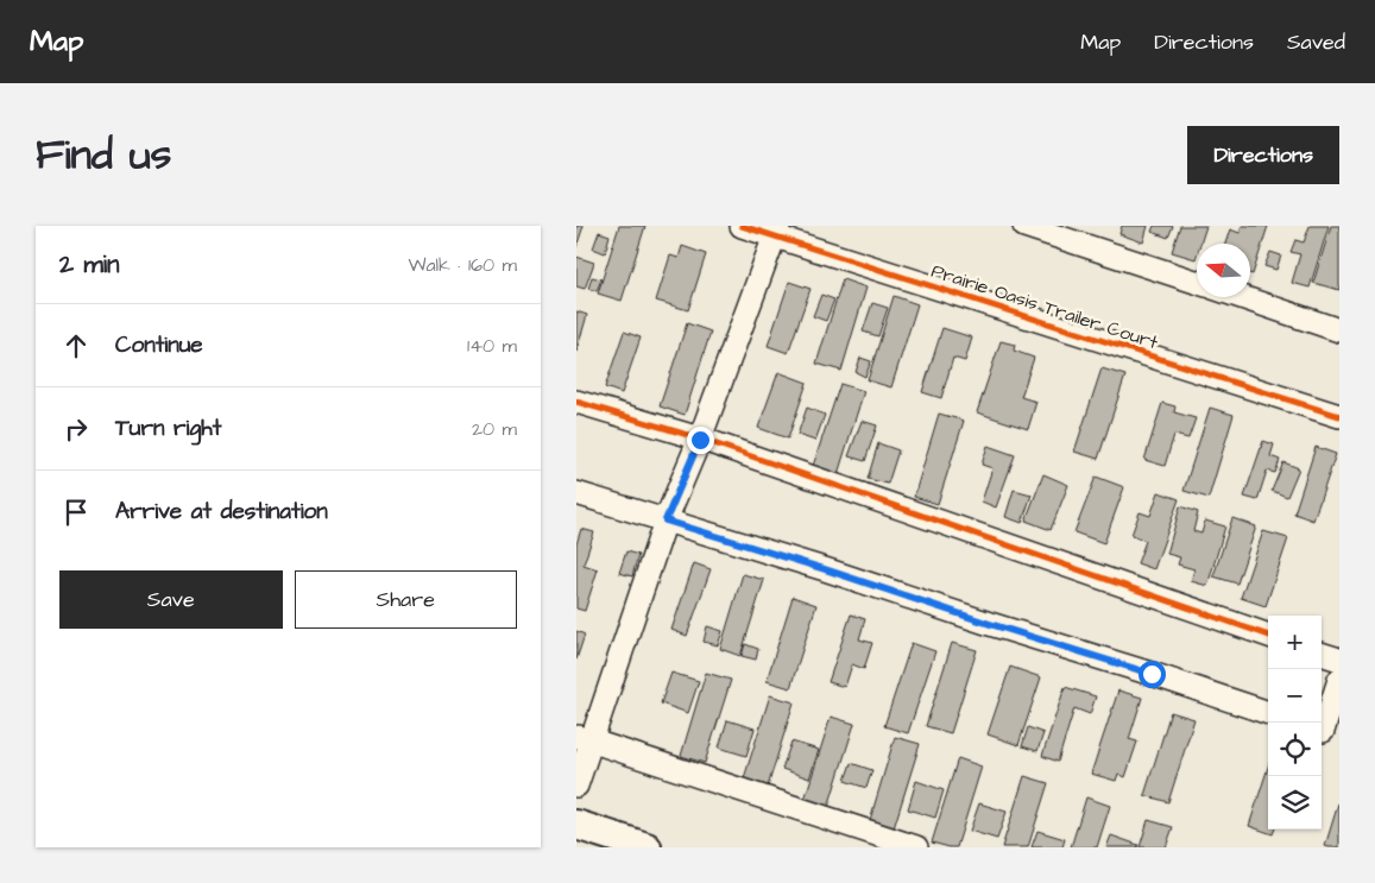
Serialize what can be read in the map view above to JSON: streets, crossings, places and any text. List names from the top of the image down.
{
  "streets": {
    "street": ["Prairie Oasis Trailer Court"]
  },
  "north": "left",
  "page": {
    "header": "Map",
    "nav": ["Map", "Directions", "Saved"],
    "title": "Find us",
    "buttons": [
      "Directions",
      ["Save", "Share"]
    ],
    "heading": ["2 min", "Walk · 160 m"],
    "list": [
      ["Continue", "140 m"],
      ["Turn right", "20 m"],
      "Arrive at destination"
    ],
    "map_buttons": ["+", "−"]
  }
}
